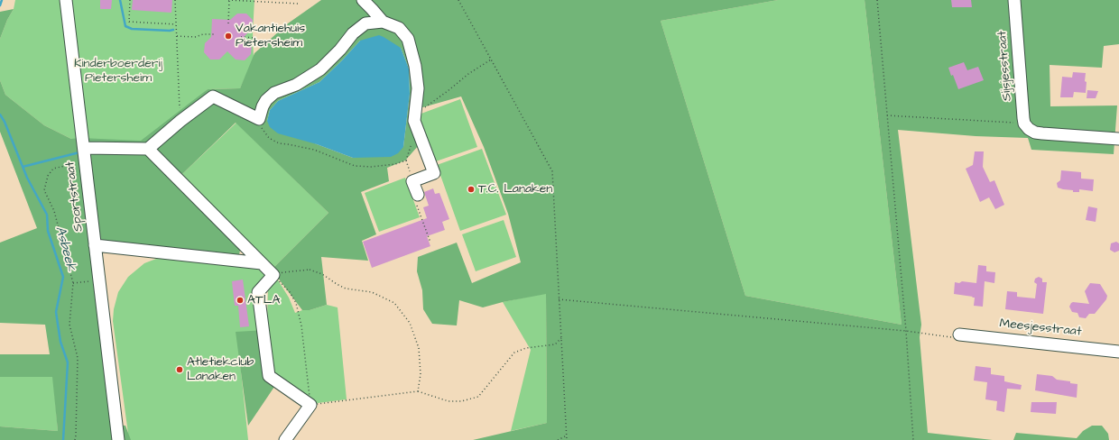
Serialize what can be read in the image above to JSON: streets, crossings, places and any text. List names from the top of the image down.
{
  "streets": {
    "street": ["Sijsjesstraat", "Sportstraat", "Meesjesstraat"]
  },
  "water": ["Asbeek"],
  "parks": ["Kinderboerderij Pietersheim"],
  "places": [
    "Vakantiehuis Pietersheim",
    "T.C. Lanaken",
    "ATLA",
    "Atletiekclub Lanaken"
  ]
}
